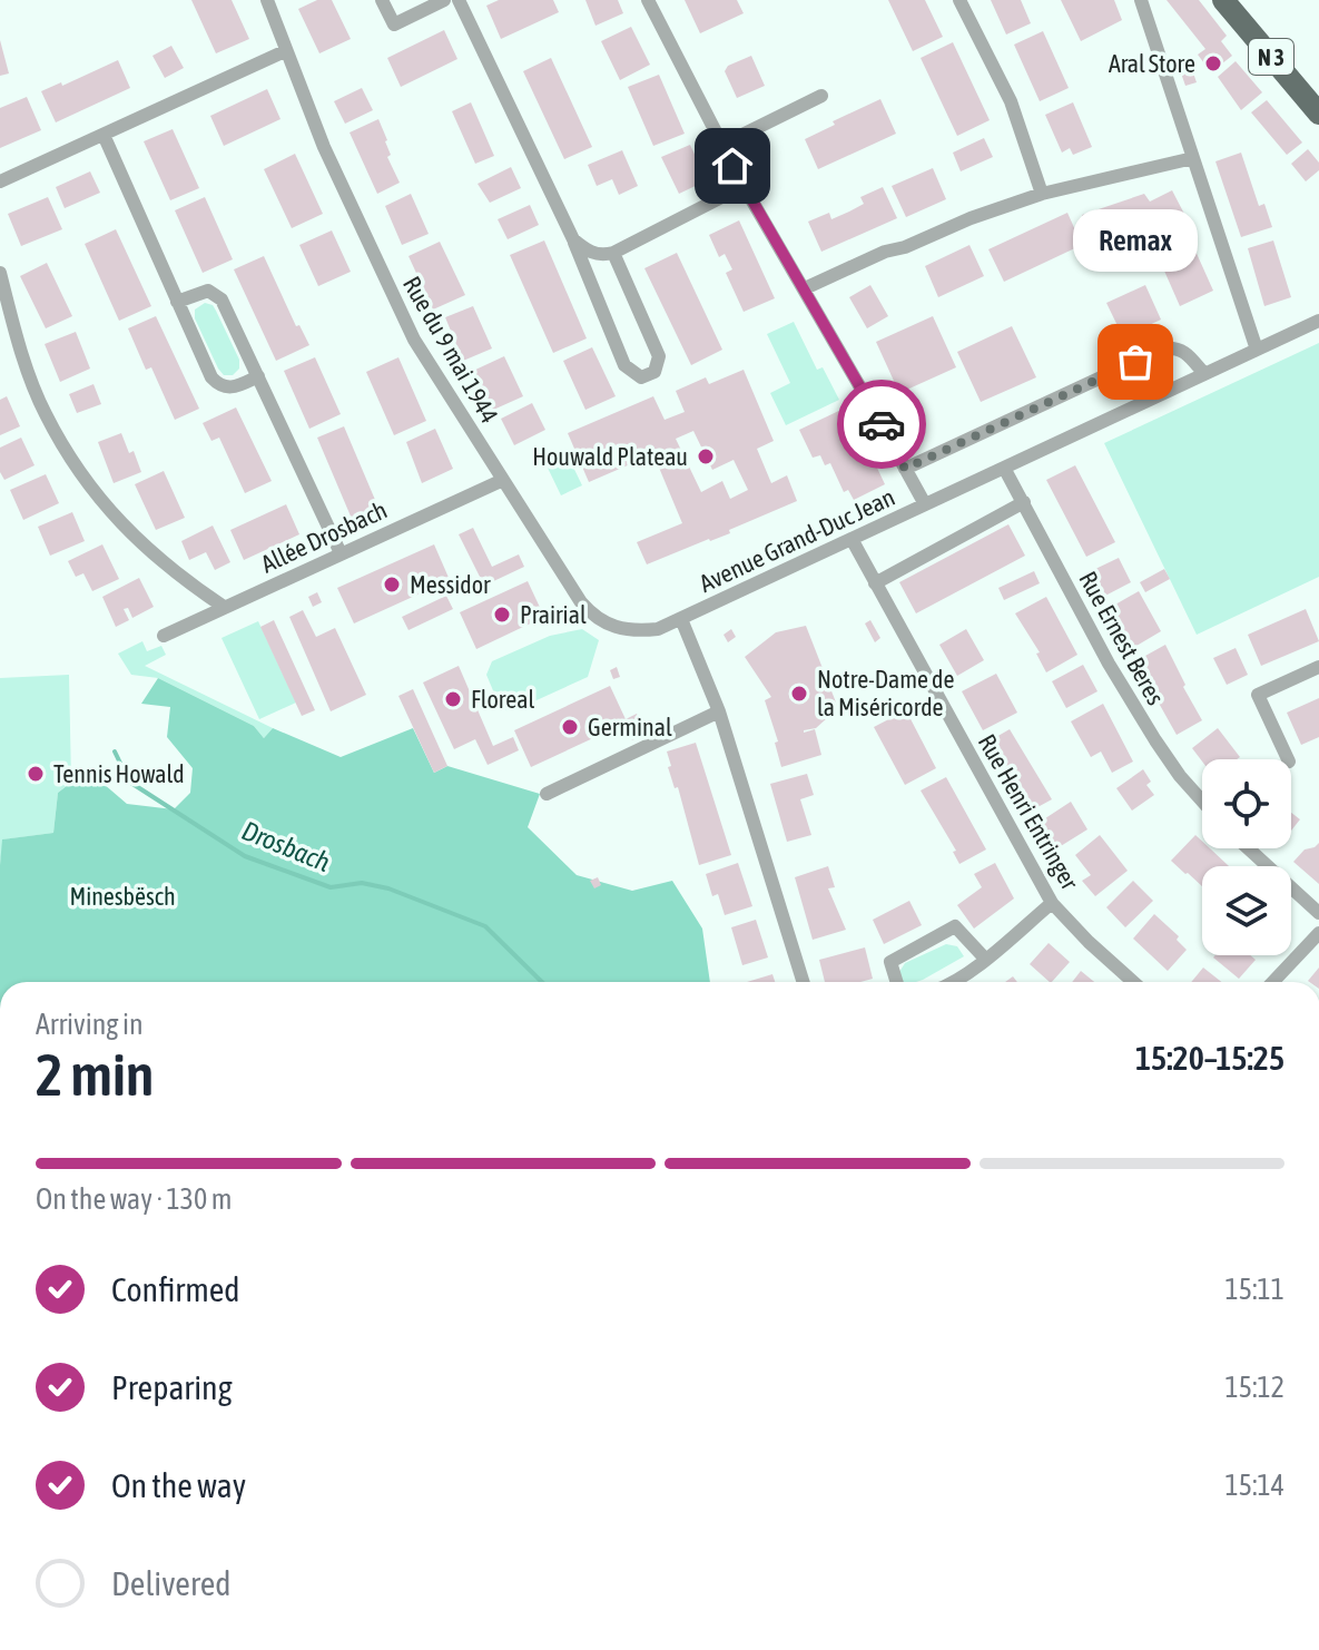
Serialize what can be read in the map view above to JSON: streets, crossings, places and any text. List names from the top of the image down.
{
  "streets": {
    "main road": ["N 3"],
    "street": [
      "Rue du 9 mai 1944",
      "Allée Drosbach",
      "Avenue Grand-Duc Jean",
      "Rue Ernest Beres",
      "Rue Henri Entringer"
    ]
  },
  "crossings": [
    ["Rue du 9 mai 1944", "Allée Drosbach"],
    ["Rue du 9 mai 1944", "Avenue Grand-Duc Jean"],
    ["Avenue Grand-Duc Jean", "Rue Ernest Beres"],
    ["Avenue Grand-Duc Jean", "Rue Henri Entringer"]
  ],
  "water": ["Drosbach"],
  "parks": ["Minesbësch"],
  "places": [
    "Aral Store",
    "Remax",
    "Houwald Plateau",
    "Messidor",
    "Prairial",
    "Notre-Dame de la Miséricorde",
    "Floreal",
    "Germinal",
    "Tennis Howald"
  ],
  "page": {
    "bubble": "Remax",
    "heading": ["2 min", "Arriving in", "15:20–15:25"],
    "bar": "On the way · 130 m",
    "list": [
      ["Confirmed", "15:11"],
      ["Preparing", "15:12"],
      ["On the way", "15:14"],
      "Delivered"
    ]
  }
}
